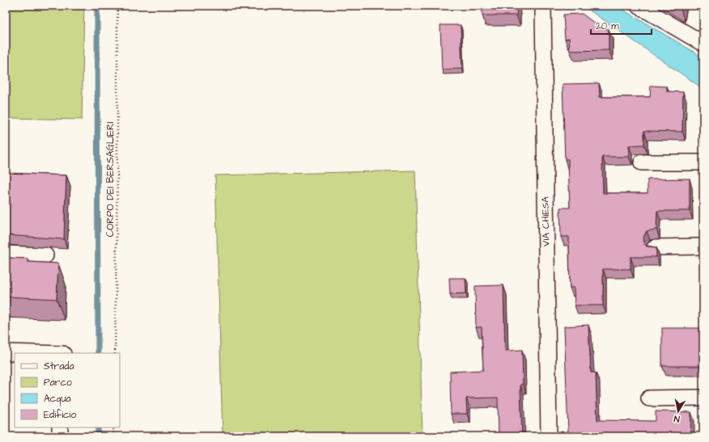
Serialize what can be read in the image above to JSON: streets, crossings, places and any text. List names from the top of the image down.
{
  "streets": {
    "street": ["VIA CHIESA"],
    "path": ["CORPO DEI BERSAGLIERI"]
  },
  "legend": [
    "Strada",
    "Parco",
    "Acqua",
    "Edificio"
  ],
  "scale_bar": "20 m",
  "north": "bottom"
}
